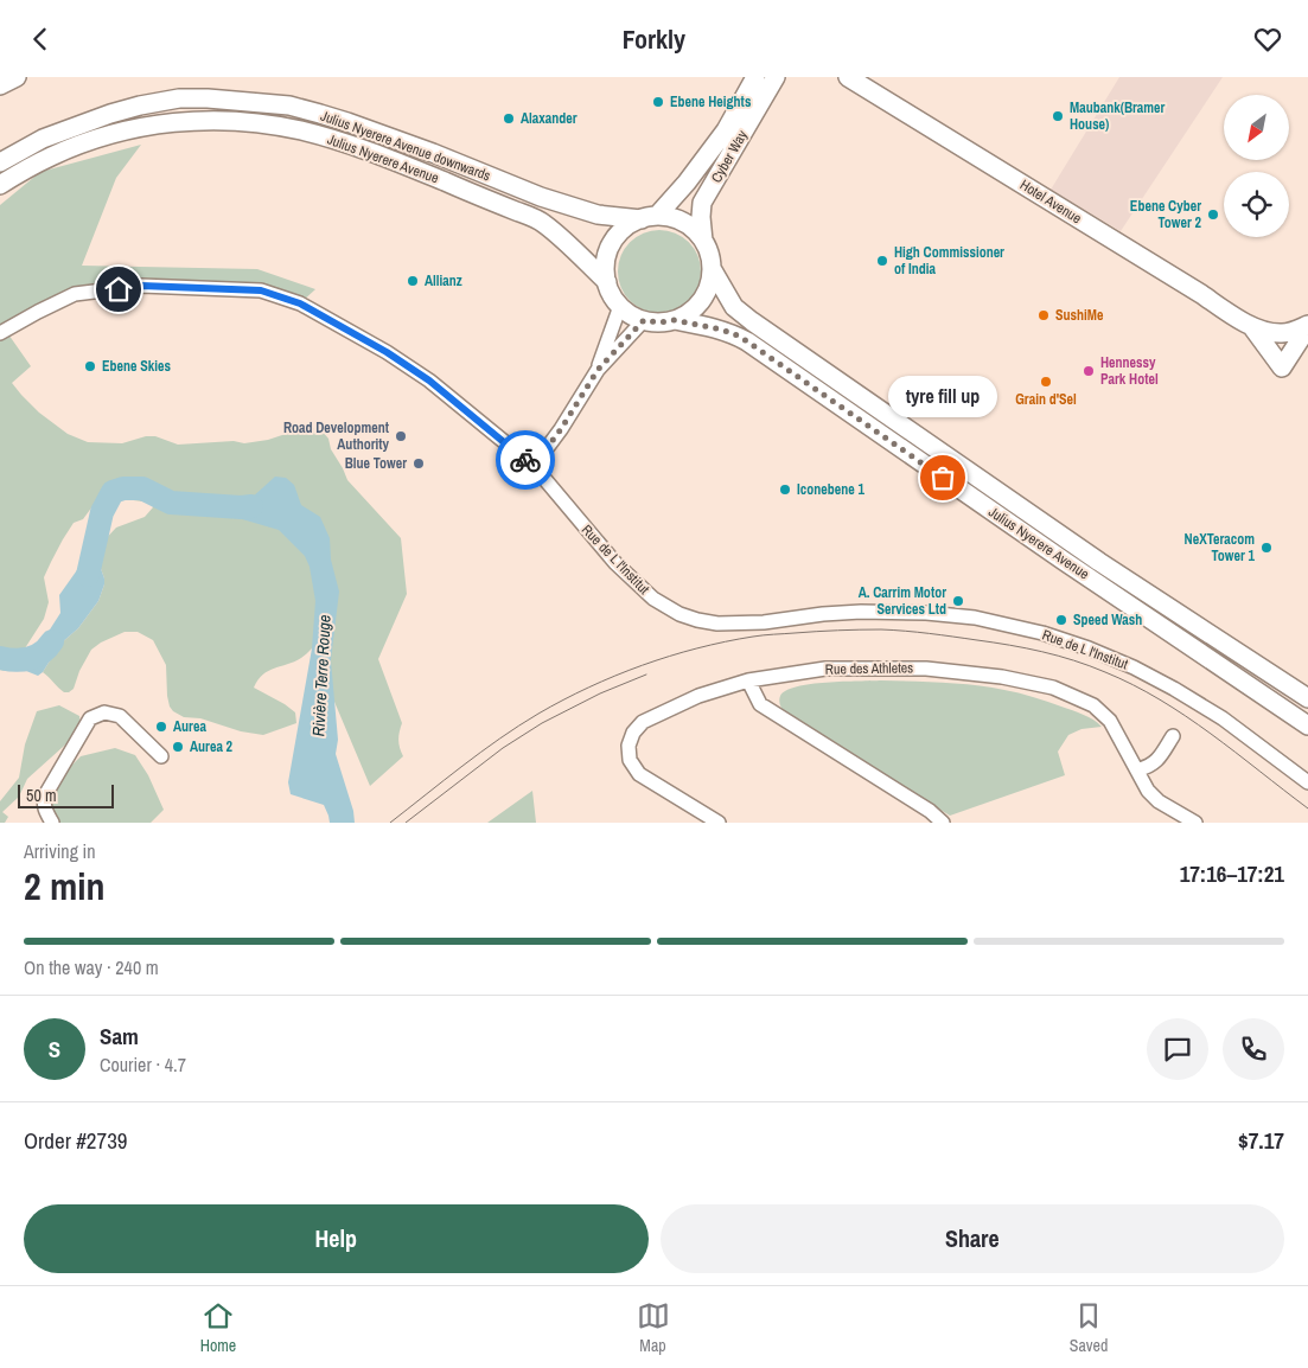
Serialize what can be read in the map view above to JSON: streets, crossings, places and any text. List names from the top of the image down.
{
  "streets": {
    "main road": [
      "Julius Nyerere Avenue downwards",
      "Cyber Way",
      "Julius Nyerere Avenue",
      "Hotel Avenue"
    ],
    "street": ["Rue de L l'Institut", "Rue des Athletes"]
  },
  "crossings": [
    ["Julius Nyerere Avenue downwards", "Cyber Way"],
    ["Julius Nyerere Avenue downwards", "Julius Nyerere Avenue"],
    ["Cyber Way", "Julius Nyerere Avenue"]
  ],
  "water": ["Rivière Terre Rouge"],
  "places": [
    "Ebene Heights",
    "Maubank(Bramer House)",
    "Alaxander",
    "Ebene Cyber Tower 2",
    "High Commissioner of India",
    "Allianz",
    "SushiMe",
    "Ebene Skies",
    "Hennessy Park Hotel",
    "Grain d'Sel",
    "Road Development Authority",
    "Blue Tower",
    "tyre fill up",
    "Iconebene 1",
    "NeXTeracom Tower 1",
    "A. Carrim Motor Services Ltd",
    "Speed Wash",
    "Aurea",
    "Aurea 2"
  ],
  "scale_bar": "50 m",
  "north": "bottom left",
  "page": {
    "header": "Forkly",
    "bubble": "tyre fill up",
    "scale": "50 m",
    "heading": ["2 min", "Arriving in", "17:16–17:21"],
    "panel": [
      "Sam",
      "Courier · 4.7",
      "Order #2739",
      "$7.17"
    ],
    "bar": "On the way · 240 m",
    "round": "S",
    "buttons": ["Help", "Share"],
    "tabs": ["Home", "Map", "Saved"]
  }
}
